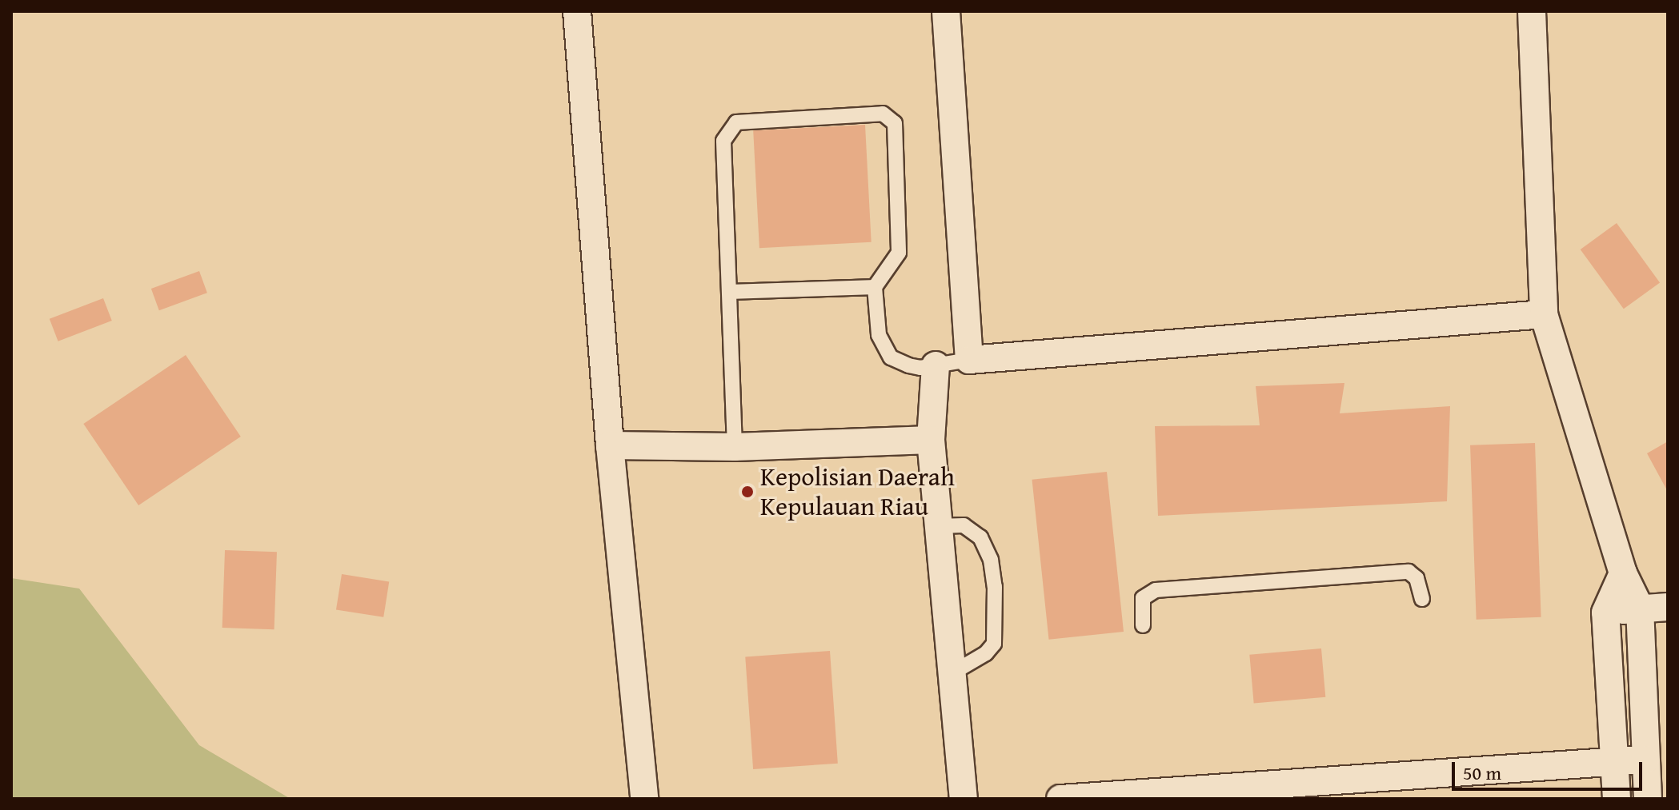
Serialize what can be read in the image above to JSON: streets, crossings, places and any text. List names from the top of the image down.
{
  "places": ["Kepolisian Daerah Kepulauan Riau"],
  "scale_bar": "50 m"
}
